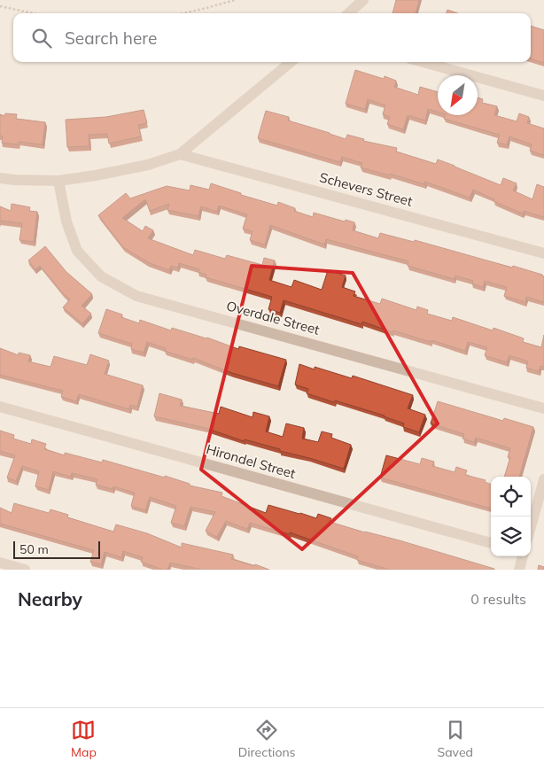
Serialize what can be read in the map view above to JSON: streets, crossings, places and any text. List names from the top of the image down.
{
  "streets": {
    "street": ["Schevers Street", "Overdale Street", "Hirondel Street"]
  },
  "scale_bar": "50 m",
  "north": "bottom left",
  "page": {
    "search": "Search here",
    "scale": "50 m",
    "heading": ["Nearby", "0 results"],
    "nav": ["Map", "Directions", "Saved"]
  }
}
